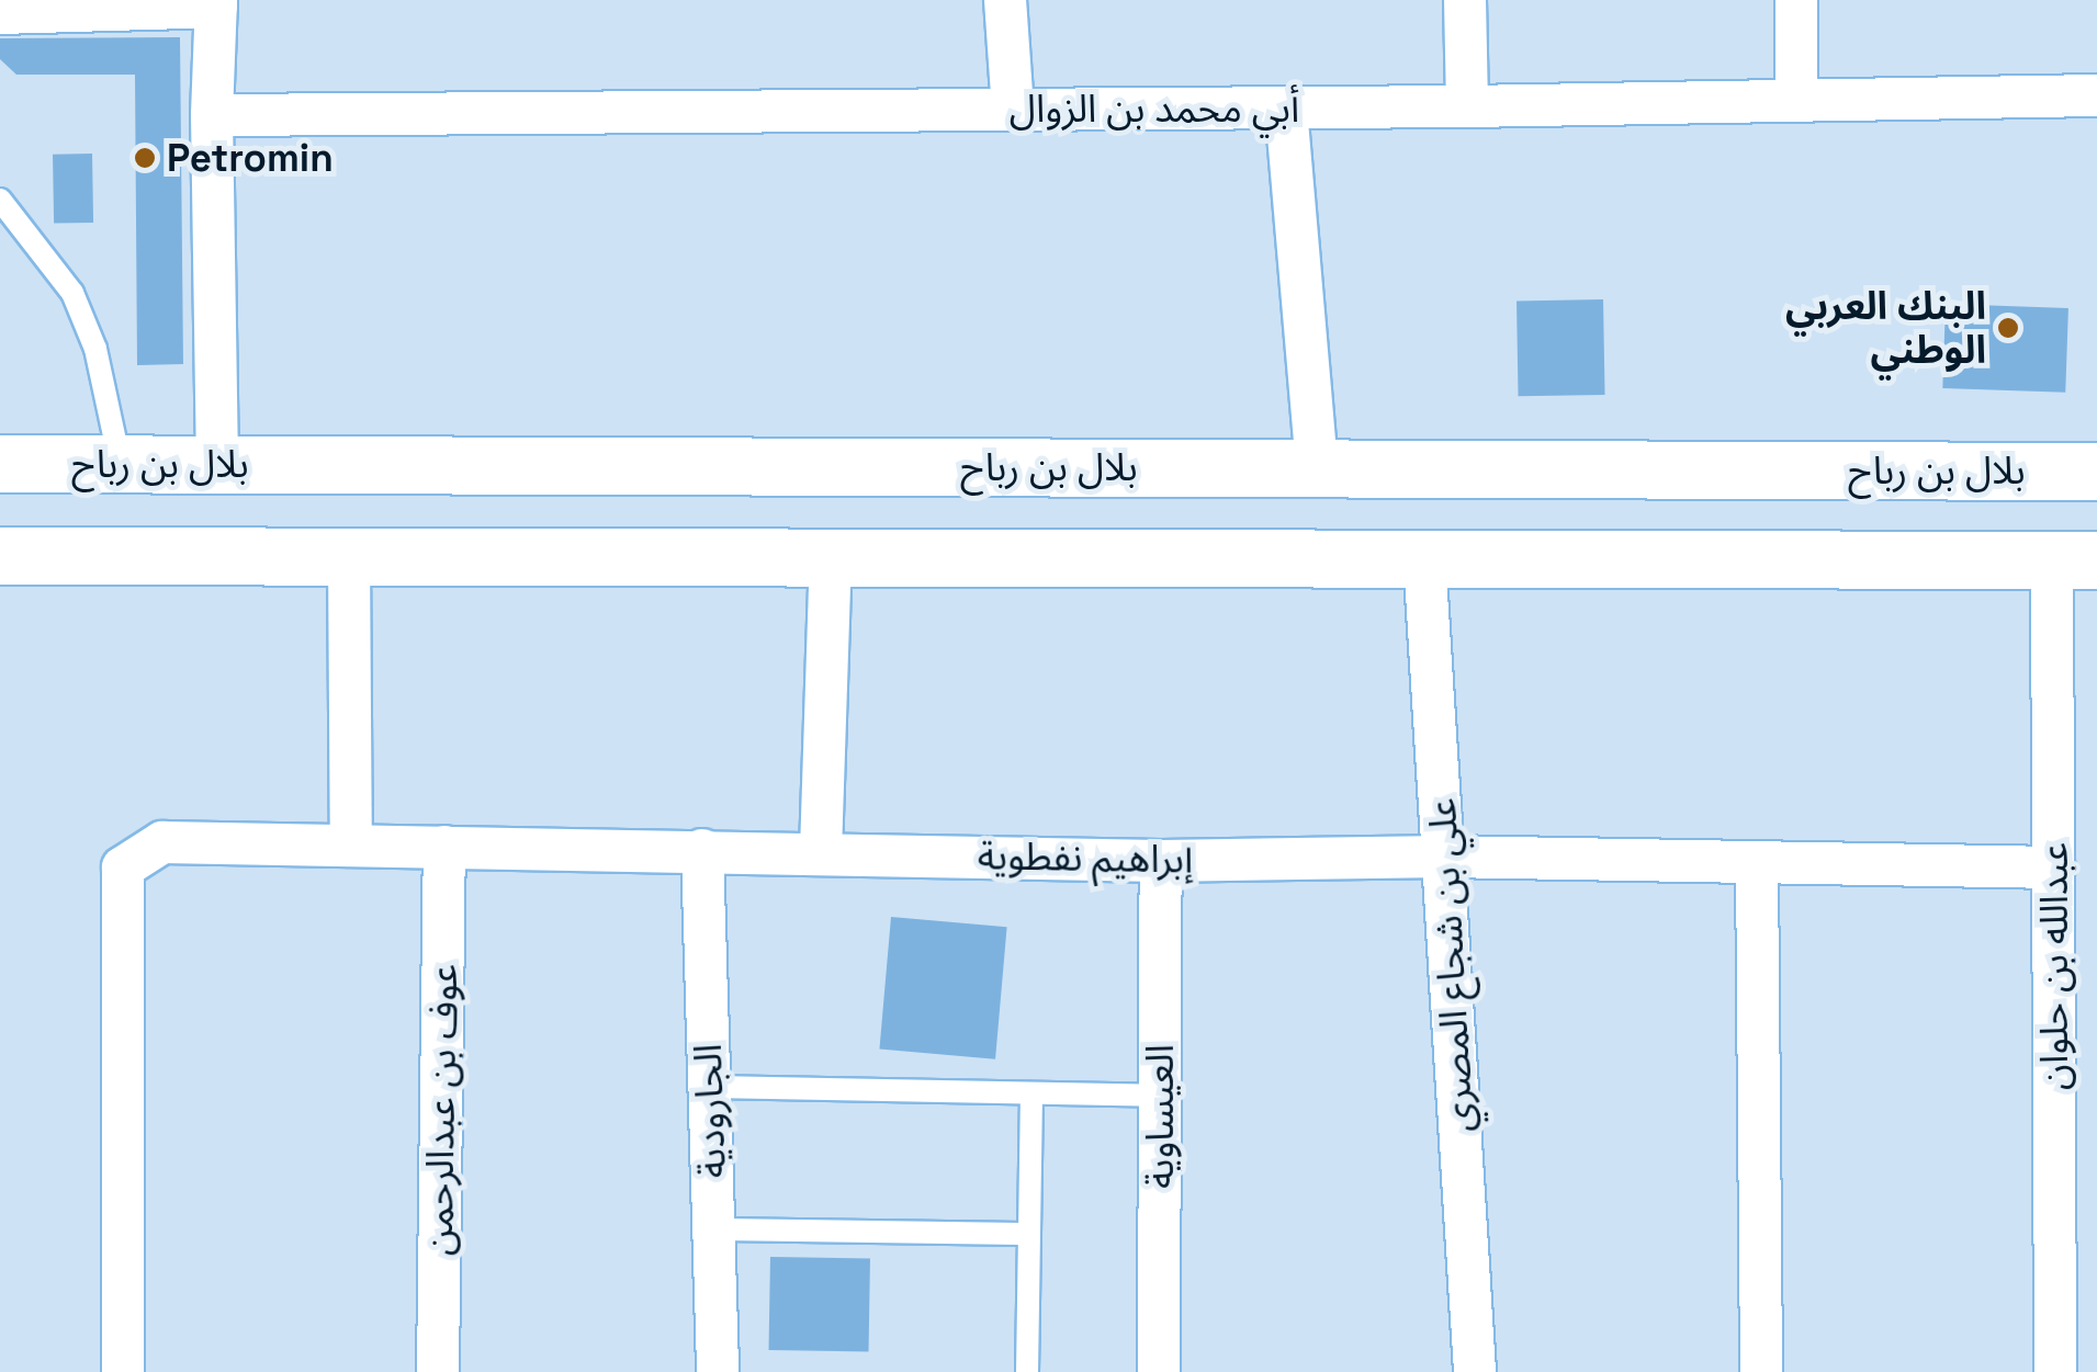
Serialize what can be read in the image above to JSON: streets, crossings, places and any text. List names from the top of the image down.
{
  "streets": {
    "main road": ["بلال بن رباح"],
    "street": [
      "أبي محمد بن الزوال",
      "إبراهيم نفطوية",
      "علي بن شجاع المصري",
      "عبدالله بن حلوان",
      "عوف بن عبدالرحمن",
      "الجارودية",
      "العيساوية"
    ]
  },
  "crossings": [
    ["إبراهيم نفطوية", "علي بن شجاع المصري"],
    ["إبراهيم نفطوية", "عبدالله بن حلوان"],
    ["إبراهيم نفطوية", "عوف بن عبدالرحمن"],
    ["إبراهيم نفطوية", "الجارودية"],
    ["إبراهيم نفطوية", "العيساوية"]
  ],
  "places": ["Petromin", "البنك العربي الوطني"]
}
